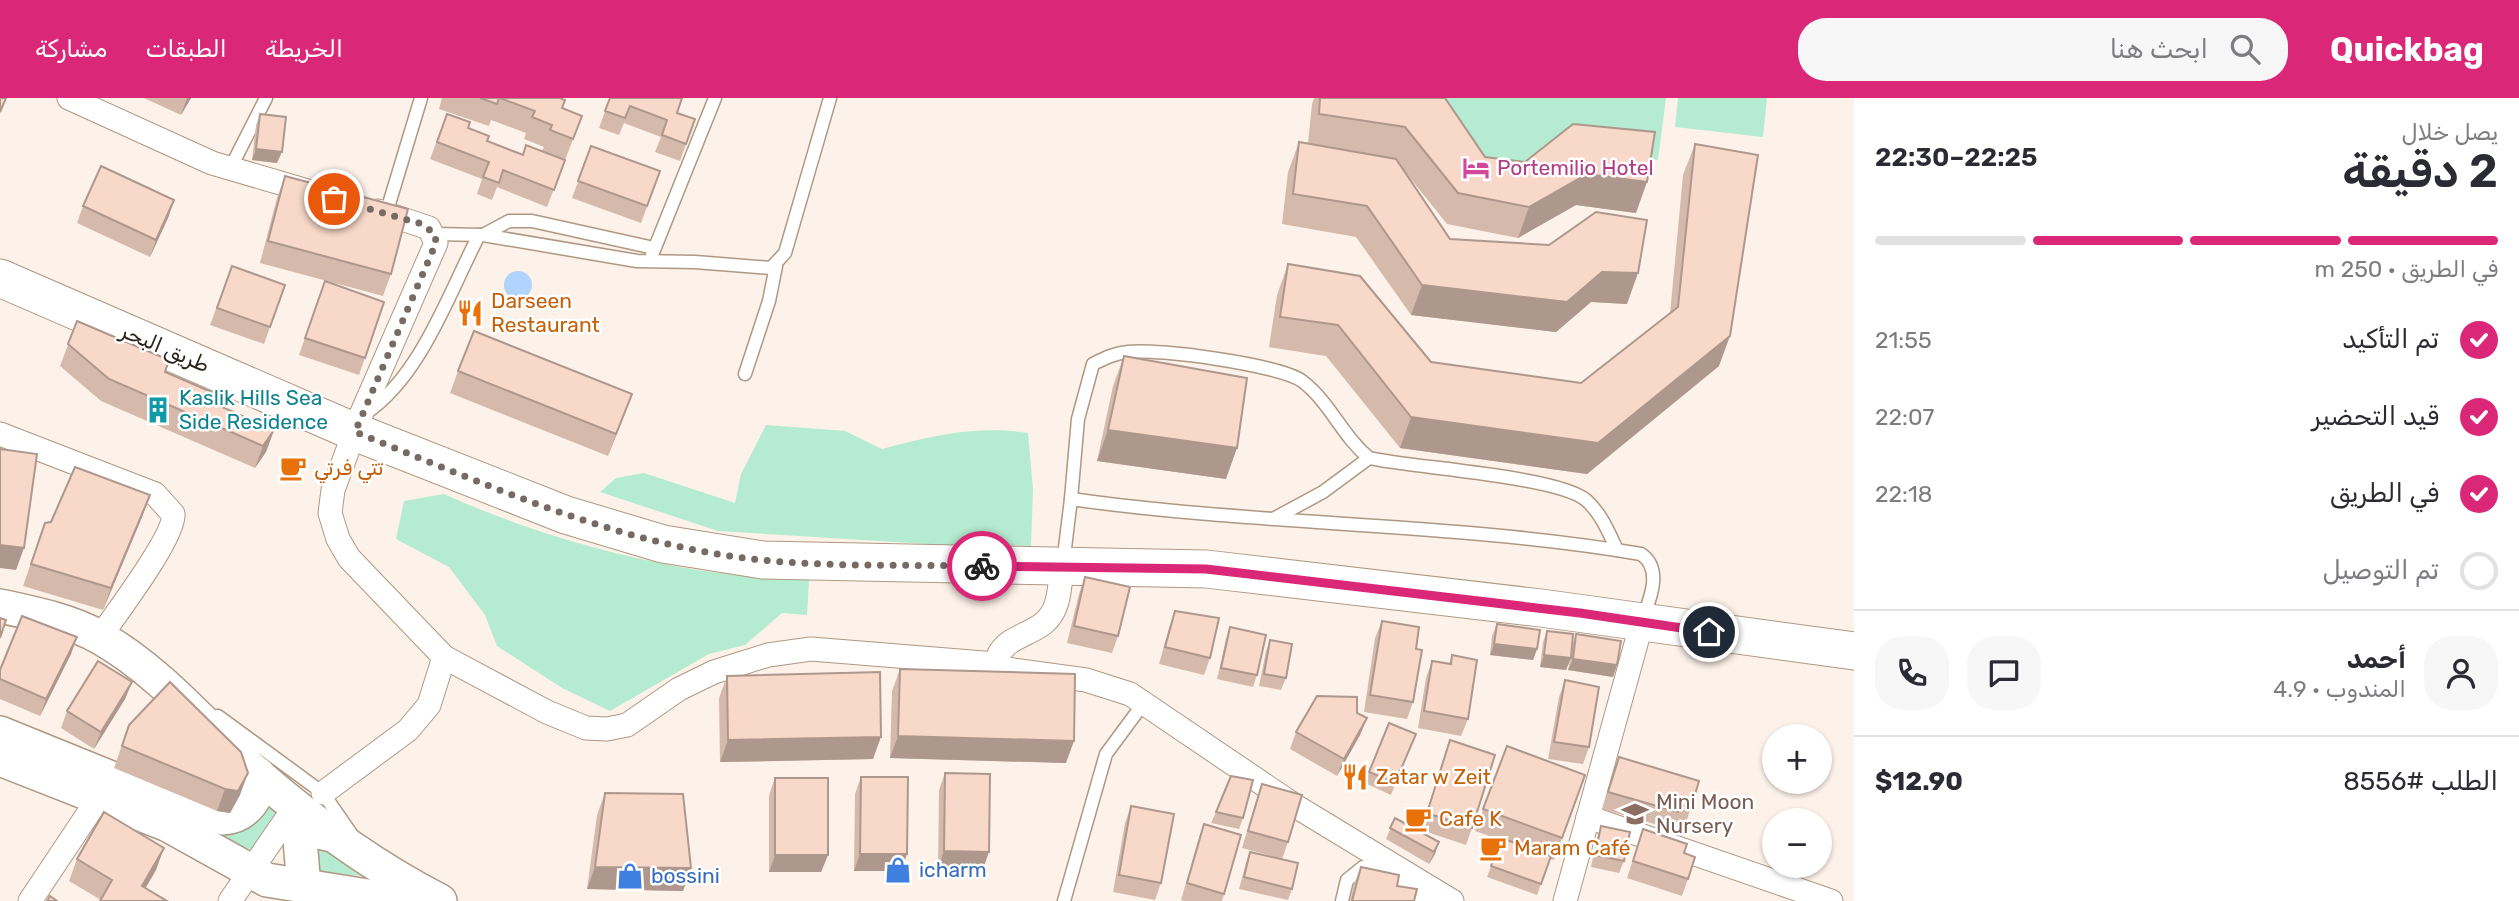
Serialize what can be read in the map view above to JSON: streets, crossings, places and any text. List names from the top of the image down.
{
  "streets": {
    "main road": ["طريق البحر"]
  },
  "places": {
    "hotel": ["Portemilio Hotel"],
    "restaurant": ["Darseen Restaurant", "Zatar w Zeit"],
    "building": ["Kaslik Hills Sea Side Residence"],
    "cafe": ["تتي فرتي", "Cafe K", "Maram Café"],
    "school or university": ["Mini Moon Nursery"],
    "shop": ["icharm", "bossini"]
  },
  "page": {
    "header": "Quickbag",
    "search": "ابحث هنا",
    "nav": ["الخريطة", "الطبقات", "مشاركة"],
    "heading": ["2 دقيقة", "يصل خلال", "22:25–22:30"],
    "panel": [
      "أحمد",
      "المندوب · 4.9",
      "الطلب #8556",
      "$12.90"
    ],
    "bar": "في الطريق · 250 m",
    "list": [
      ["تم التأكيد", "21:55"],
      ["قيد التحضير", "22:07"],
      ["في الطريق", "22:18"],
      "تم التوصيل"
    ],
    "map_buttons": ["+", "−"]
  }
}
